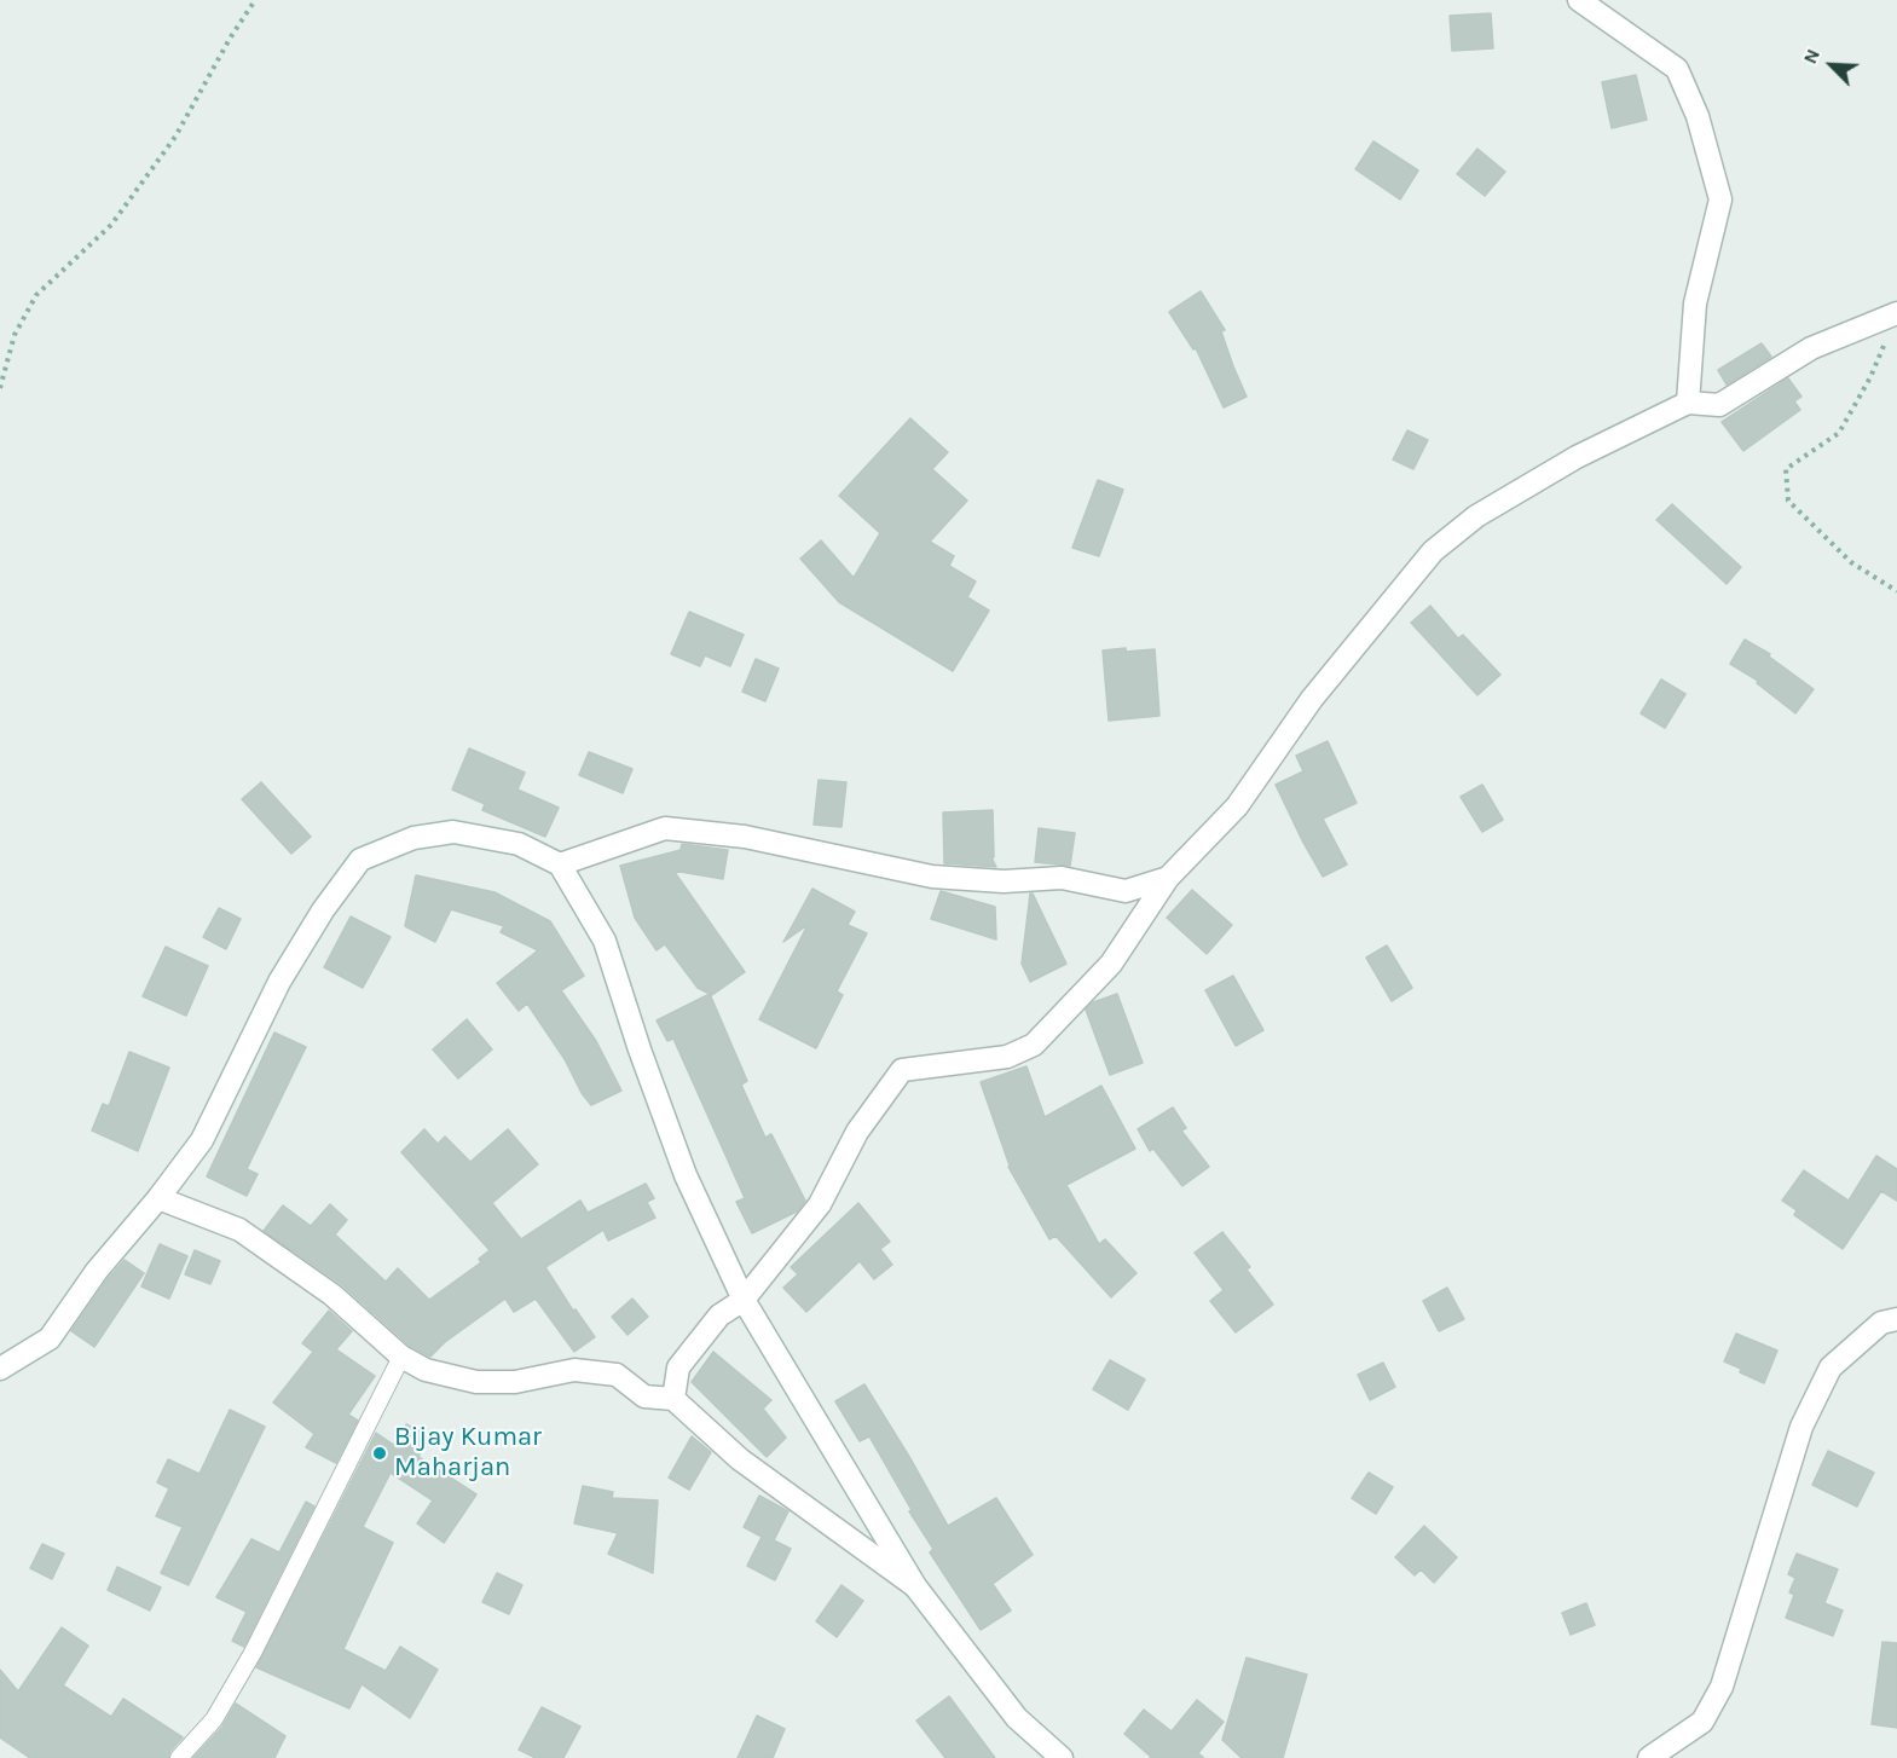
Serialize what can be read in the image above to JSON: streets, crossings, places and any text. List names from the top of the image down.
{
  "places": ["Bijay Kumar Maharjan"],
  "north": "top left"
}
